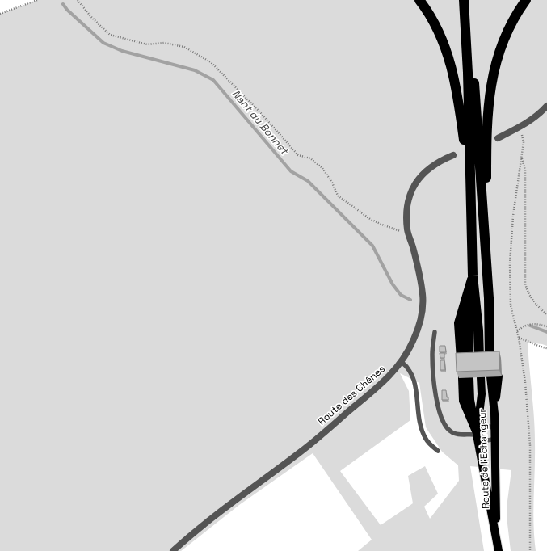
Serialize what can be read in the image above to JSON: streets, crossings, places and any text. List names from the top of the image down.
{
  "streets": {
    "main road": ["Route de l'Echangeur"],
    "street": ["Route des Chênes"]
  },
  "water": ["Nant du Bonnet"]
}
